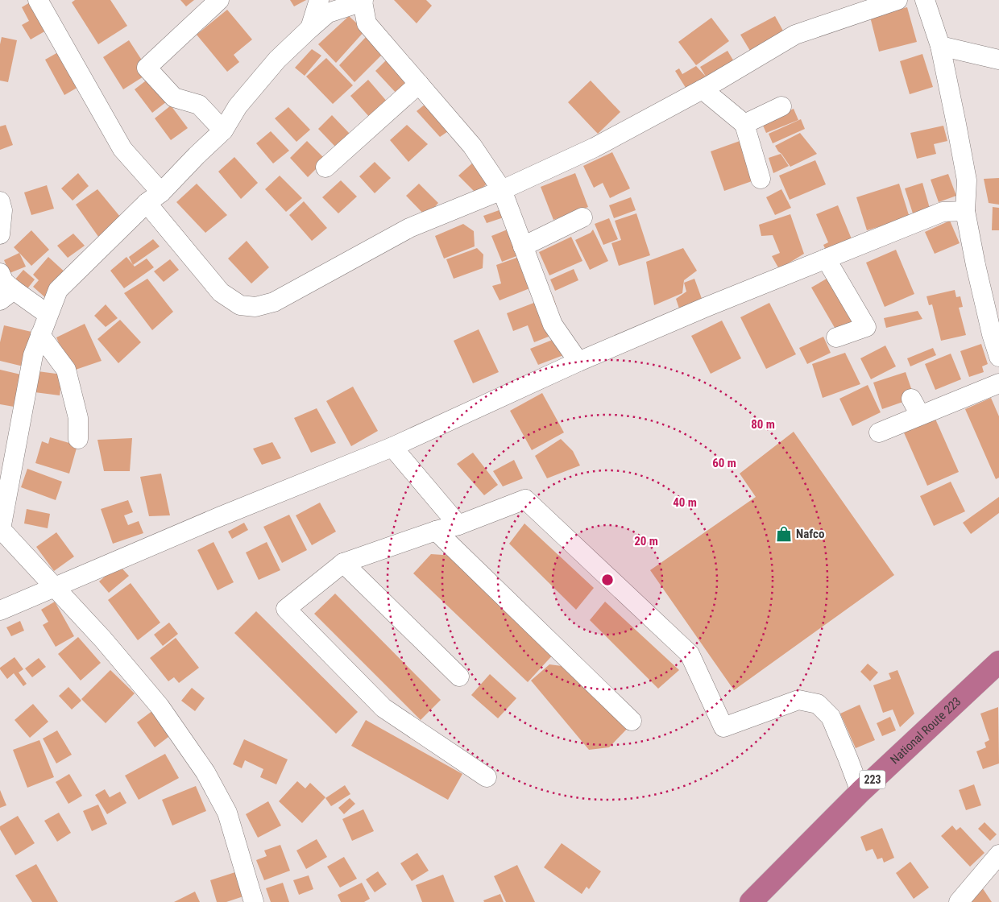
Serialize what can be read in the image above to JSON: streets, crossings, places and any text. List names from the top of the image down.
{
  "streets": {
    "highway": ["National Route 223", "223"]
  },
  "places": {
    "shop": ["Nafco"]
  },
  "rings": [
    "80 m",
    "60 m",
    "40 m",
    "20 m"
  ]
}
